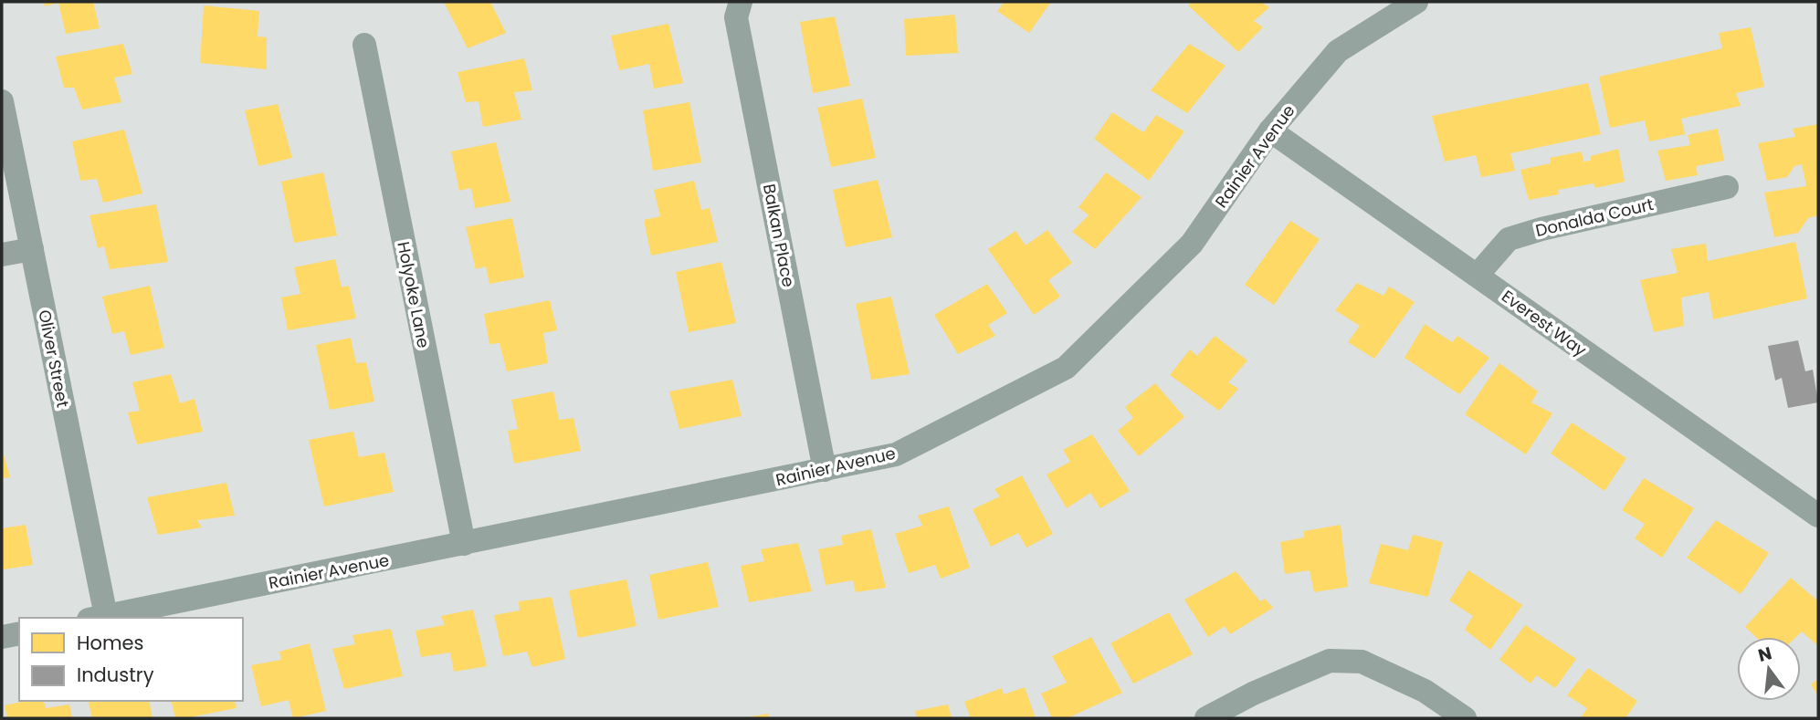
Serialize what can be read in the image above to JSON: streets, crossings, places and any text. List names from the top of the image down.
{
  "streets": {
    "street": [
      "Rainier Avenue",
      "Donalda Court",
      "Balkan Place",
      "Holyoke Lane",
      "Everest Way",
      "Oliver Street"
    ]
  },
  "crossings": [
    ["Rainier Avenue", "Balkan Place"],
    ["Rainier Avenue", "Holyoke Lane"],
    ["Rainier Avenue", "Everest Way"],
    ["Rainier Avenue", "Oliver Street"],
    ["Donalda Court", "Everest Way"]
  ],
  "legend": ["Homes", "Industry"],
  "north": "top"
}
